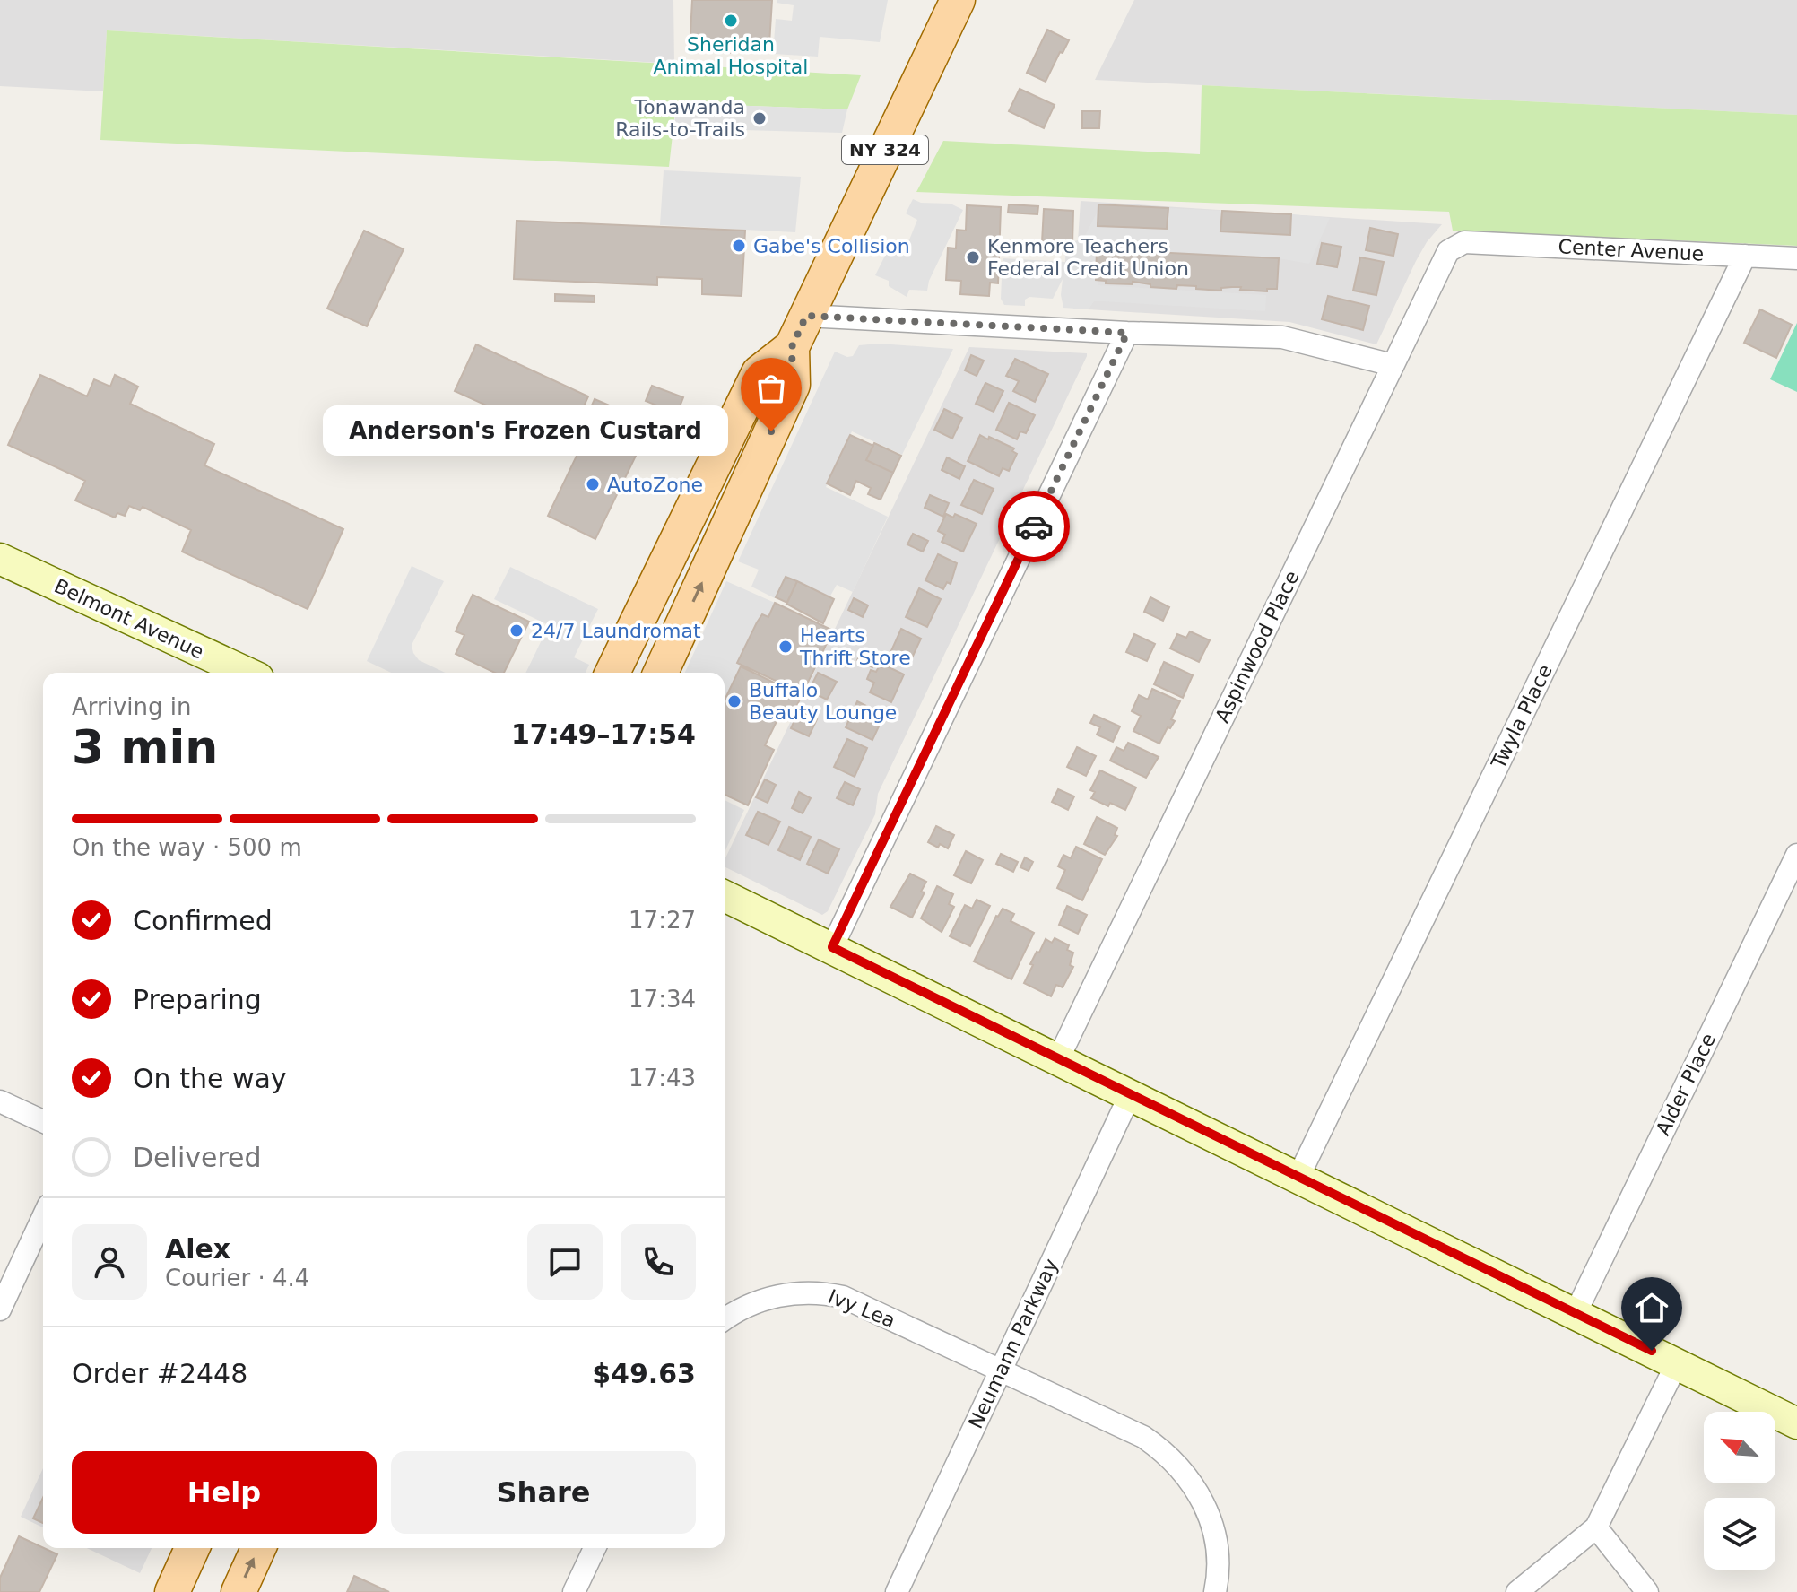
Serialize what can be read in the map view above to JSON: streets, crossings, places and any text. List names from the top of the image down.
{
  "streets": {
    "main road": ["NY 324"],
    "street": [
      "Center Avenue",
      "Belmont Avenue",
      "Aspinwood Place",
      "Twyla Place",
      "Alder Place",
      "Ivy Lea",
      "Neumann Parkway"
    ]
  },
  "crossings": [
    ["Center Avenue", "Aspinwood Place"],
    ["Center Avenue", "Twyla Place"],
    ["Ivy Lea", "Neumann Parkway"]
  ],
  "places": [
    "Sheridan Animal Hospital",
    "Tonawanda Rails-to-Trails",
    "Gabe's Collision",
    "Kenmore Teachers Federal Credit Union",
    "Anderson's Frozen Custard",
    "AutoZone",
    "24/7 Laundromat",
    "Hearts Thrift Store",
    "Buffalo Beauty Lounge"
  ],
  "north": "top left",
  "page": {
    "bubble": "Anderson's Frozen Custard",
    "heading": ["3 min", "Arriving in", "17:49–17:54"],
    "panel": [
      "Alex",
      "Courier · 4.4",
      "Order #2448",
      "$49.63"
    ],
    "bar": "On the way · 500 m",
    "list": [
      ["Confirmed", "17:27"],
      ["Preparing", "17:34"],
      ["On the way", "17:43"],
      "Delivered"
    ],
    "buttons": ["Help", "Share"]
  }
}
